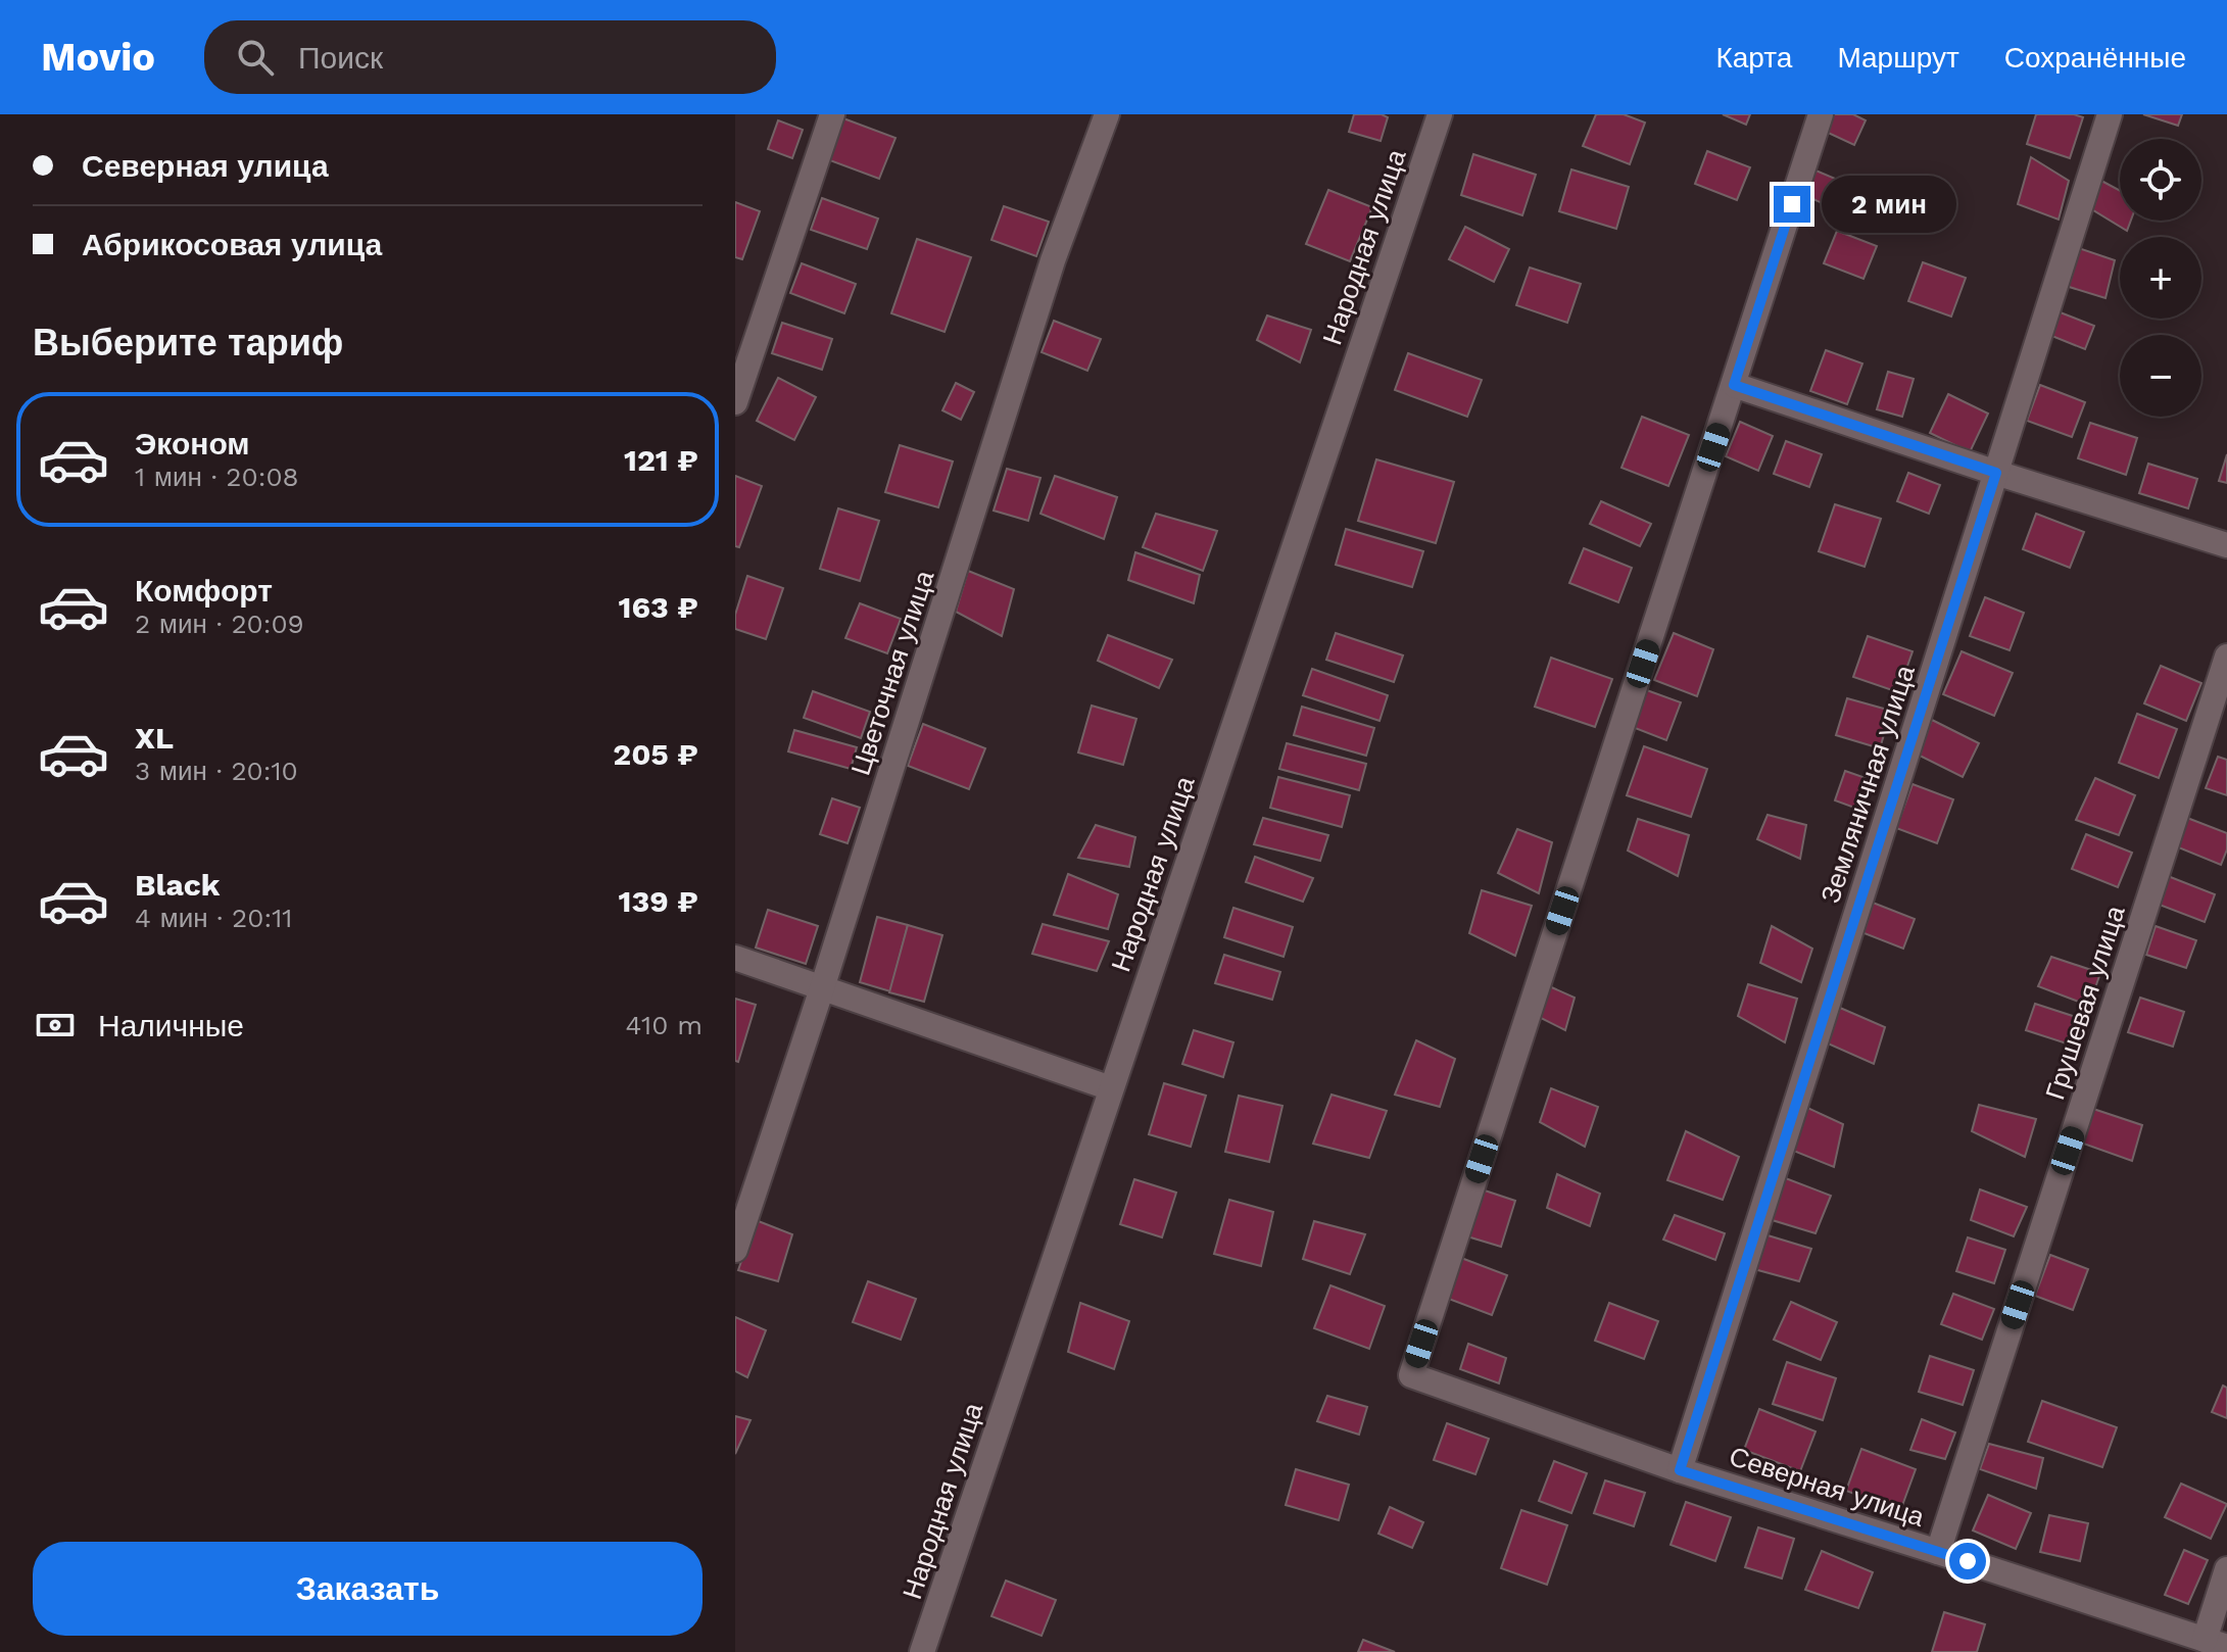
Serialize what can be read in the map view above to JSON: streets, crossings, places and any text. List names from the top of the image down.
{
  "streets": {
    "street": [
      "Народная улица",
      "Цветочная улица",
      "Земляничная улица",
      "Грушевая улица",
      "Северная улица"
    ]
  },
  "crossings": [
    ["Земляничная улица", "Северная улица"],
    ["Грушевая улица", "Северная улица"]
  ],
  "page": {
    "header": "Movio",
    "search": "Поиск",
    "nav": ["Карта", "Маршрут", "Сохранённые"],
    "banner": ["Северная улица", "Абрикосовая улица"],
    "map_buttons": ["+", "−"],
    "bubble": "2 мин",
    "heading": "Выберите тариф",
    "list": [
      {
        "name": "Эконом",
        "note": "1 мин · 20:08",
        "value": "121 ₽"
      },
      {
        "name": "Комфорт",
        "note": "2 мин · 20:09",
        "value": "163 ₽"
      },
      {
        "name": "XL",
        "note": "3 мин · 20:10",
        "value": "205 ₽"
      },
      {
        "name": "Black",
        "note": "4 мин · 20:11",
        "value": "139 ₽"
      }
    ],
    "pay": ["Наличные", "410 m"],
    "buttons": "Заказать"
  }
}
